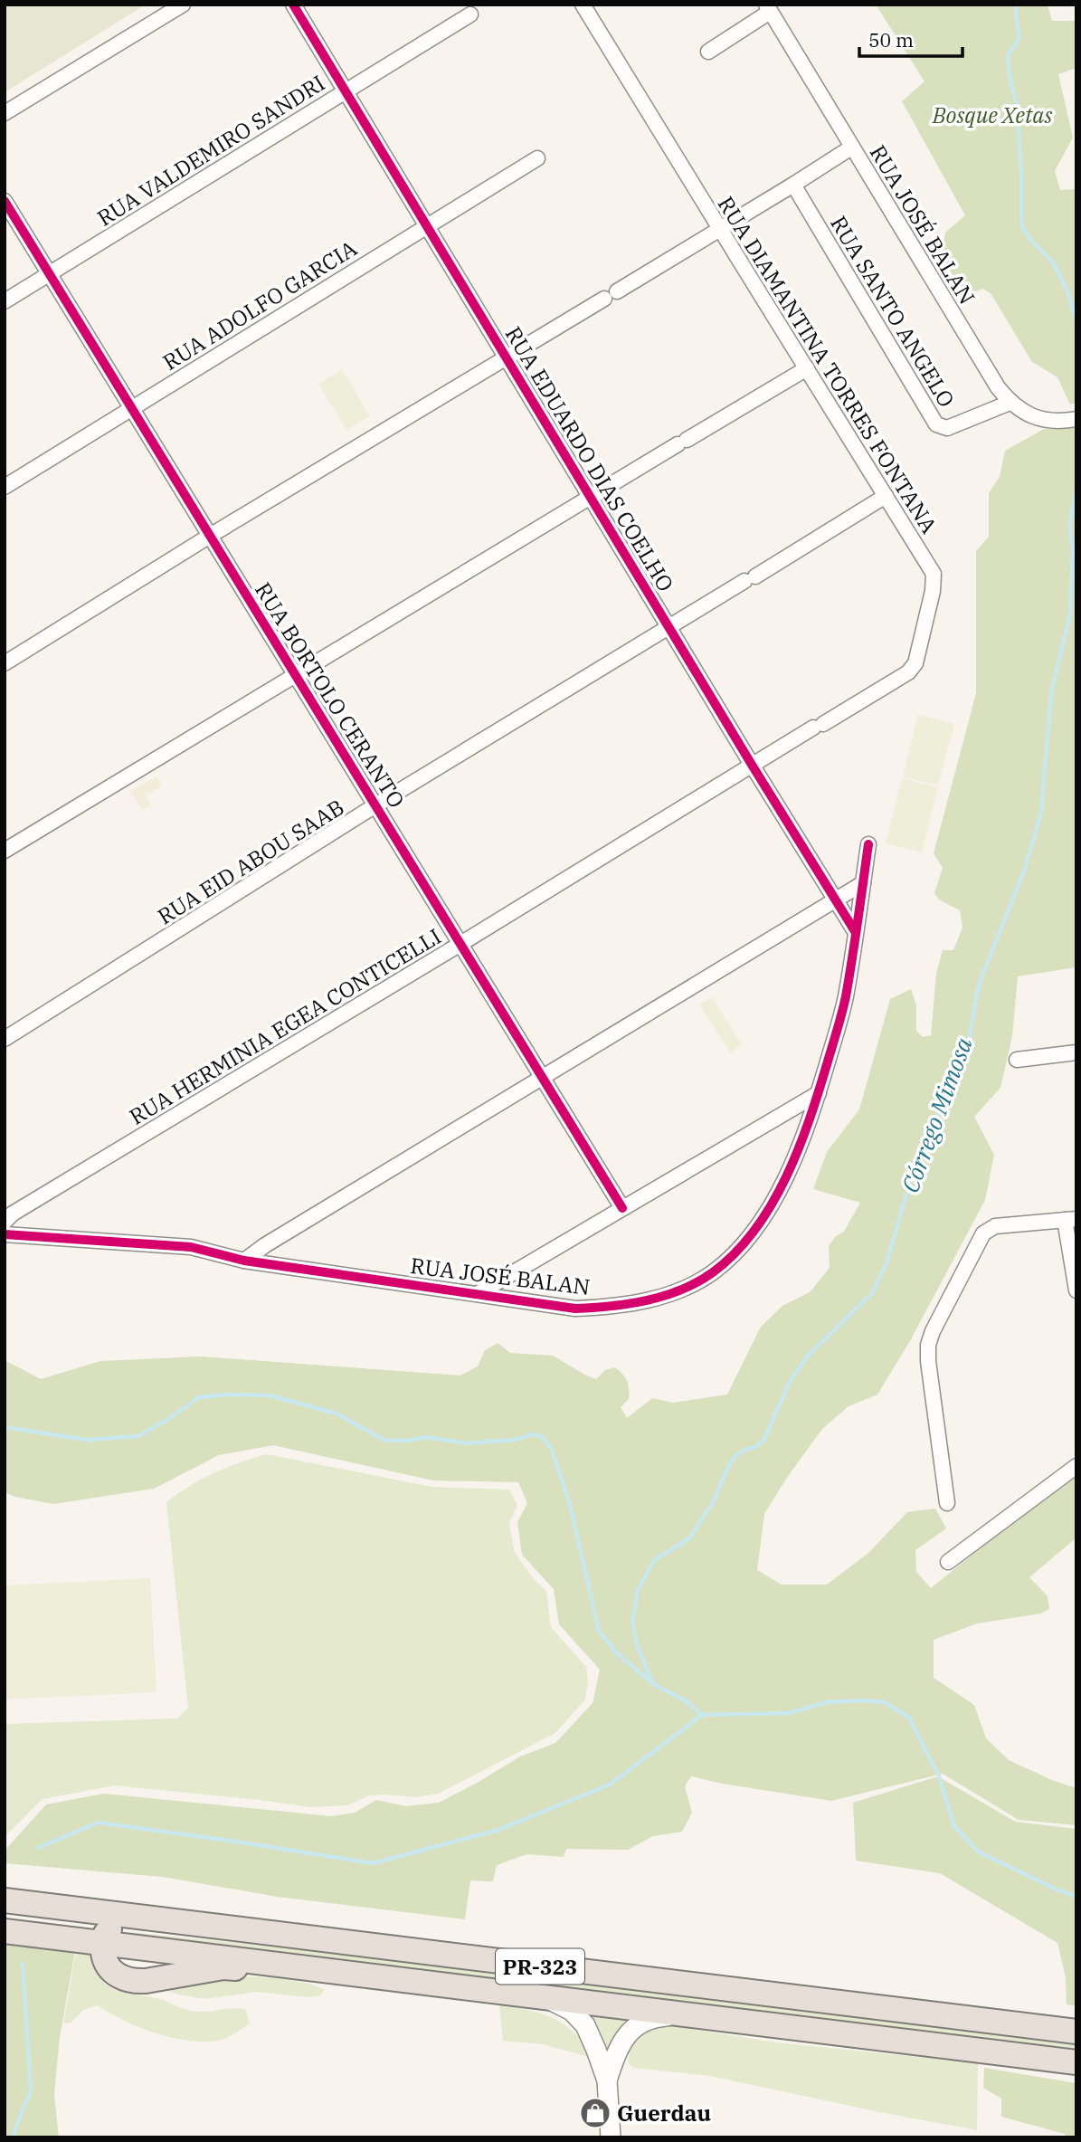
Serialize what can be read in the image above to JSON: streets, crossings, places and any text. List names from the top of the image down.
{
  "streets": {
    "highway": ["PR-323"],
    "street": [
      "RUA VALDEMIRO SANDRI",
      "RUA JOSÉ BALAN",
      "RUA ADOLFO GARCIA",
      "RUA SANTO ANGELO",
      "RUA DIAMANTINA TORRES FONTANA",
      "RUA EDUARDO DIAS COELHO",
      "RUA BORTOLO CERANTO",
      "RUA EID ABOU SAAB",
      "RUA HERMINIA EGEA CONTICELLI"
    ]
  },
  "crossings": [
    ["RUA VALDEMIRO SANDRI", "RUA EDUARDO DIAS COELHO"],
    ["RUA VALDEMIRO SANDRI", "RUA BORTOLO CERANTO"],
    ["RUA JOSÉ BALAN", "RUA SANTO ANGELO"],
    ["RUA JOSÉ BALAN", "RUA EDUARDO DIAS COELHO"],
    ["RUA ADOLFO GARCIA", "RUA EDUARDO DIAS COELHO"],
    ["RUA ADOLFO GARCIA", "RUA BORTOLO CERANTO"],
    ["RUA DIAMANTINA TORRES FONTANA", "RUA EID ABOU SAAB"],
    ["RUA DIAMANTINA TORRES FONTANA", "RUA HERMINIA EGEA CONTICELLI"],
    ["RUA EDUARDO DIAS COELHO", "RUA EID ABOU SAAB"],
    ["RUA EDUARDO DIAS COELHO", "RUA HERMINIA EGEA CONTICELLI"],
    ["RUA BORTOLO CERANTO", "RUA EID ABOU SAAB"],
    ["RUA BORTOLO CERANTO", "RUA HERMINIA EGEA CONTICELLI"]
  ],
  "water": ["Córrego Mimosa"],
  "parks": ["Bosque Xetas"],
  "places": {
    "shop": ["Guerdau"]
  },
  "scale_bar": "50 m"
}
